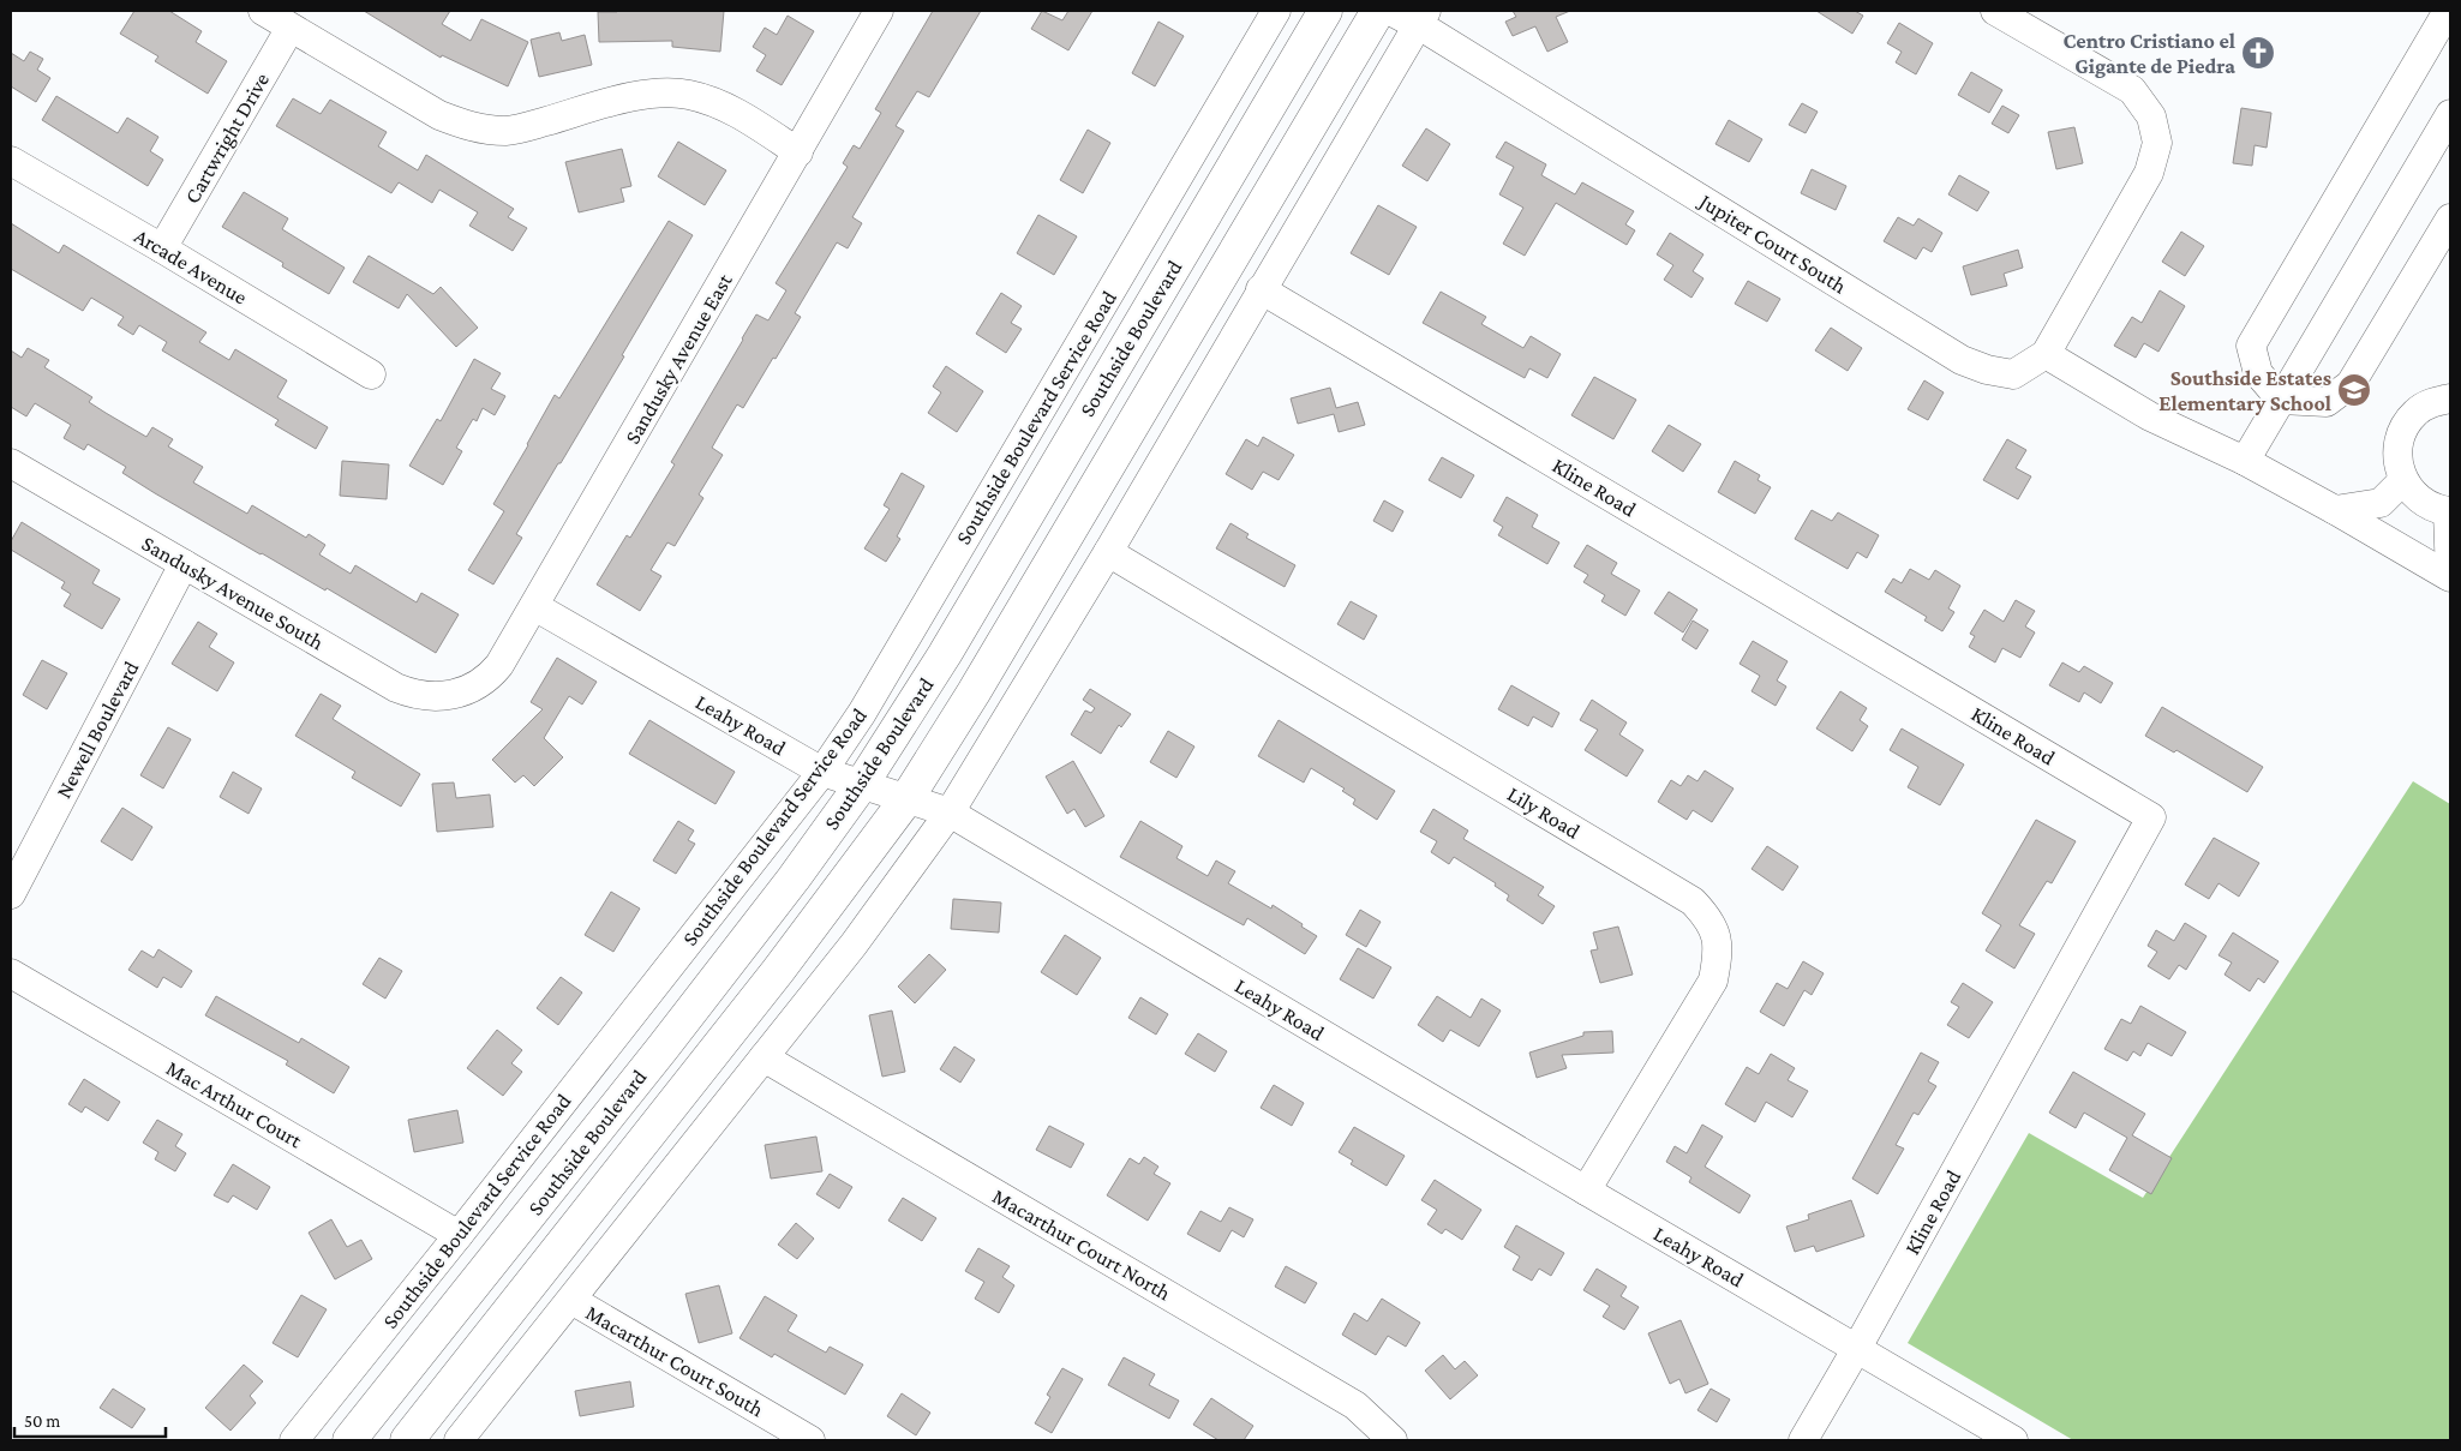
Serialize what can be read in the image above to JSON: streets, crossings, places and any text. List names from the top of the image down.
{
  "streets": {
    "highway": ["Southside Boulevard"],
    "street": [
      "Cartwright Drive",
      "Jupiter Court South",
      "Arcade Avenue",
      "Sandusky Avenue East",
      "Southside Boulevard Service Road",
      "Kline Road",
      "Sandusky Avenue South",
      "Leahy Road",
      "Newell Boulevard",
      "Lily Road",
      "Mac Arthur Court",
      "Macarthur Court North",
      "Macarthur Court South"
    ]
  },
  "crossings": [
    ["Cartwright Drive", "Arcade Avenue"],
    ["Southside Boulevard", "Leahy Road"],
    ["Sandusky Avenue East", "Sandusky Avenue South"],
    ["Sandusky Avenue East", "Leahy Road"],
    ["Southside Boulevard Service Road", "Leahy Road"],
    ["Southside Boulevard Service Road", "Mac Arthur Court"],
    ["Kline Road", "Leahy Road"],
    ["Sandusky Avenue South", "Newell Boulevard"],
    ["Leahy Road", "Lily Road"]
  ],
  "places": {
    "church": ["Centro Cristiano el Gigante de Piedra"],
    "school or university": ["Southside Estates Elementary School"]
  },
  "scale_bar": "50 m"
}
